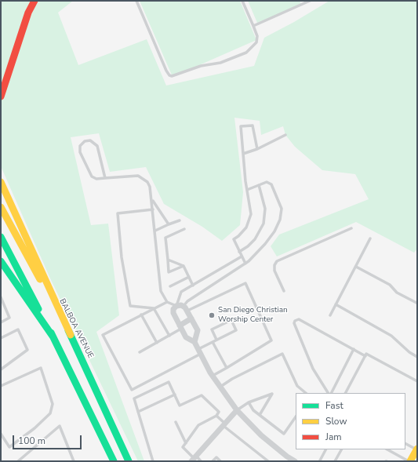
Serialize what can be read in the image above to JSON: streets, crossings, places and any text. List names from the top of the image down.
{
  "streets": {
    "main road": ["BALBOA AVENUE"]
  },
  "places": ["San Diego Christian Worship Center"],
  "legend": ["Fast", "Slow", "Jam"],
  "scale_bar": "100 m"
}
